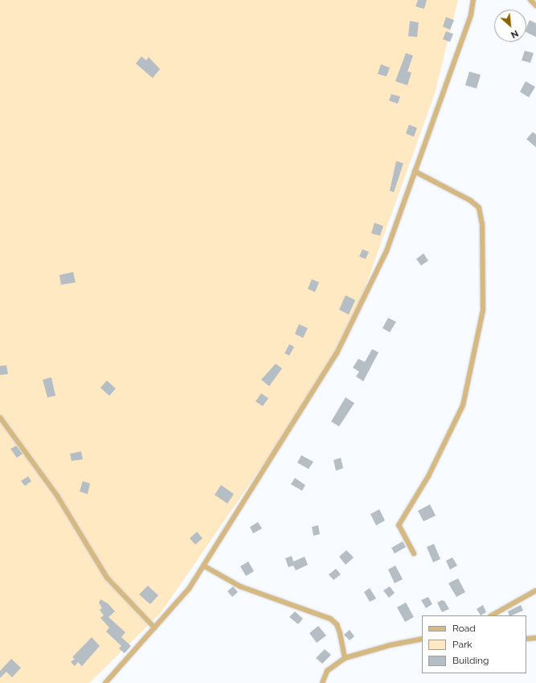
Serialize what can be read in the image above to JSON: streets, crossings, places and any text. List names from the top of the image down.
{
  "legend": ["Road", "Park", "Building"],
  "north": "bottom right"
}
